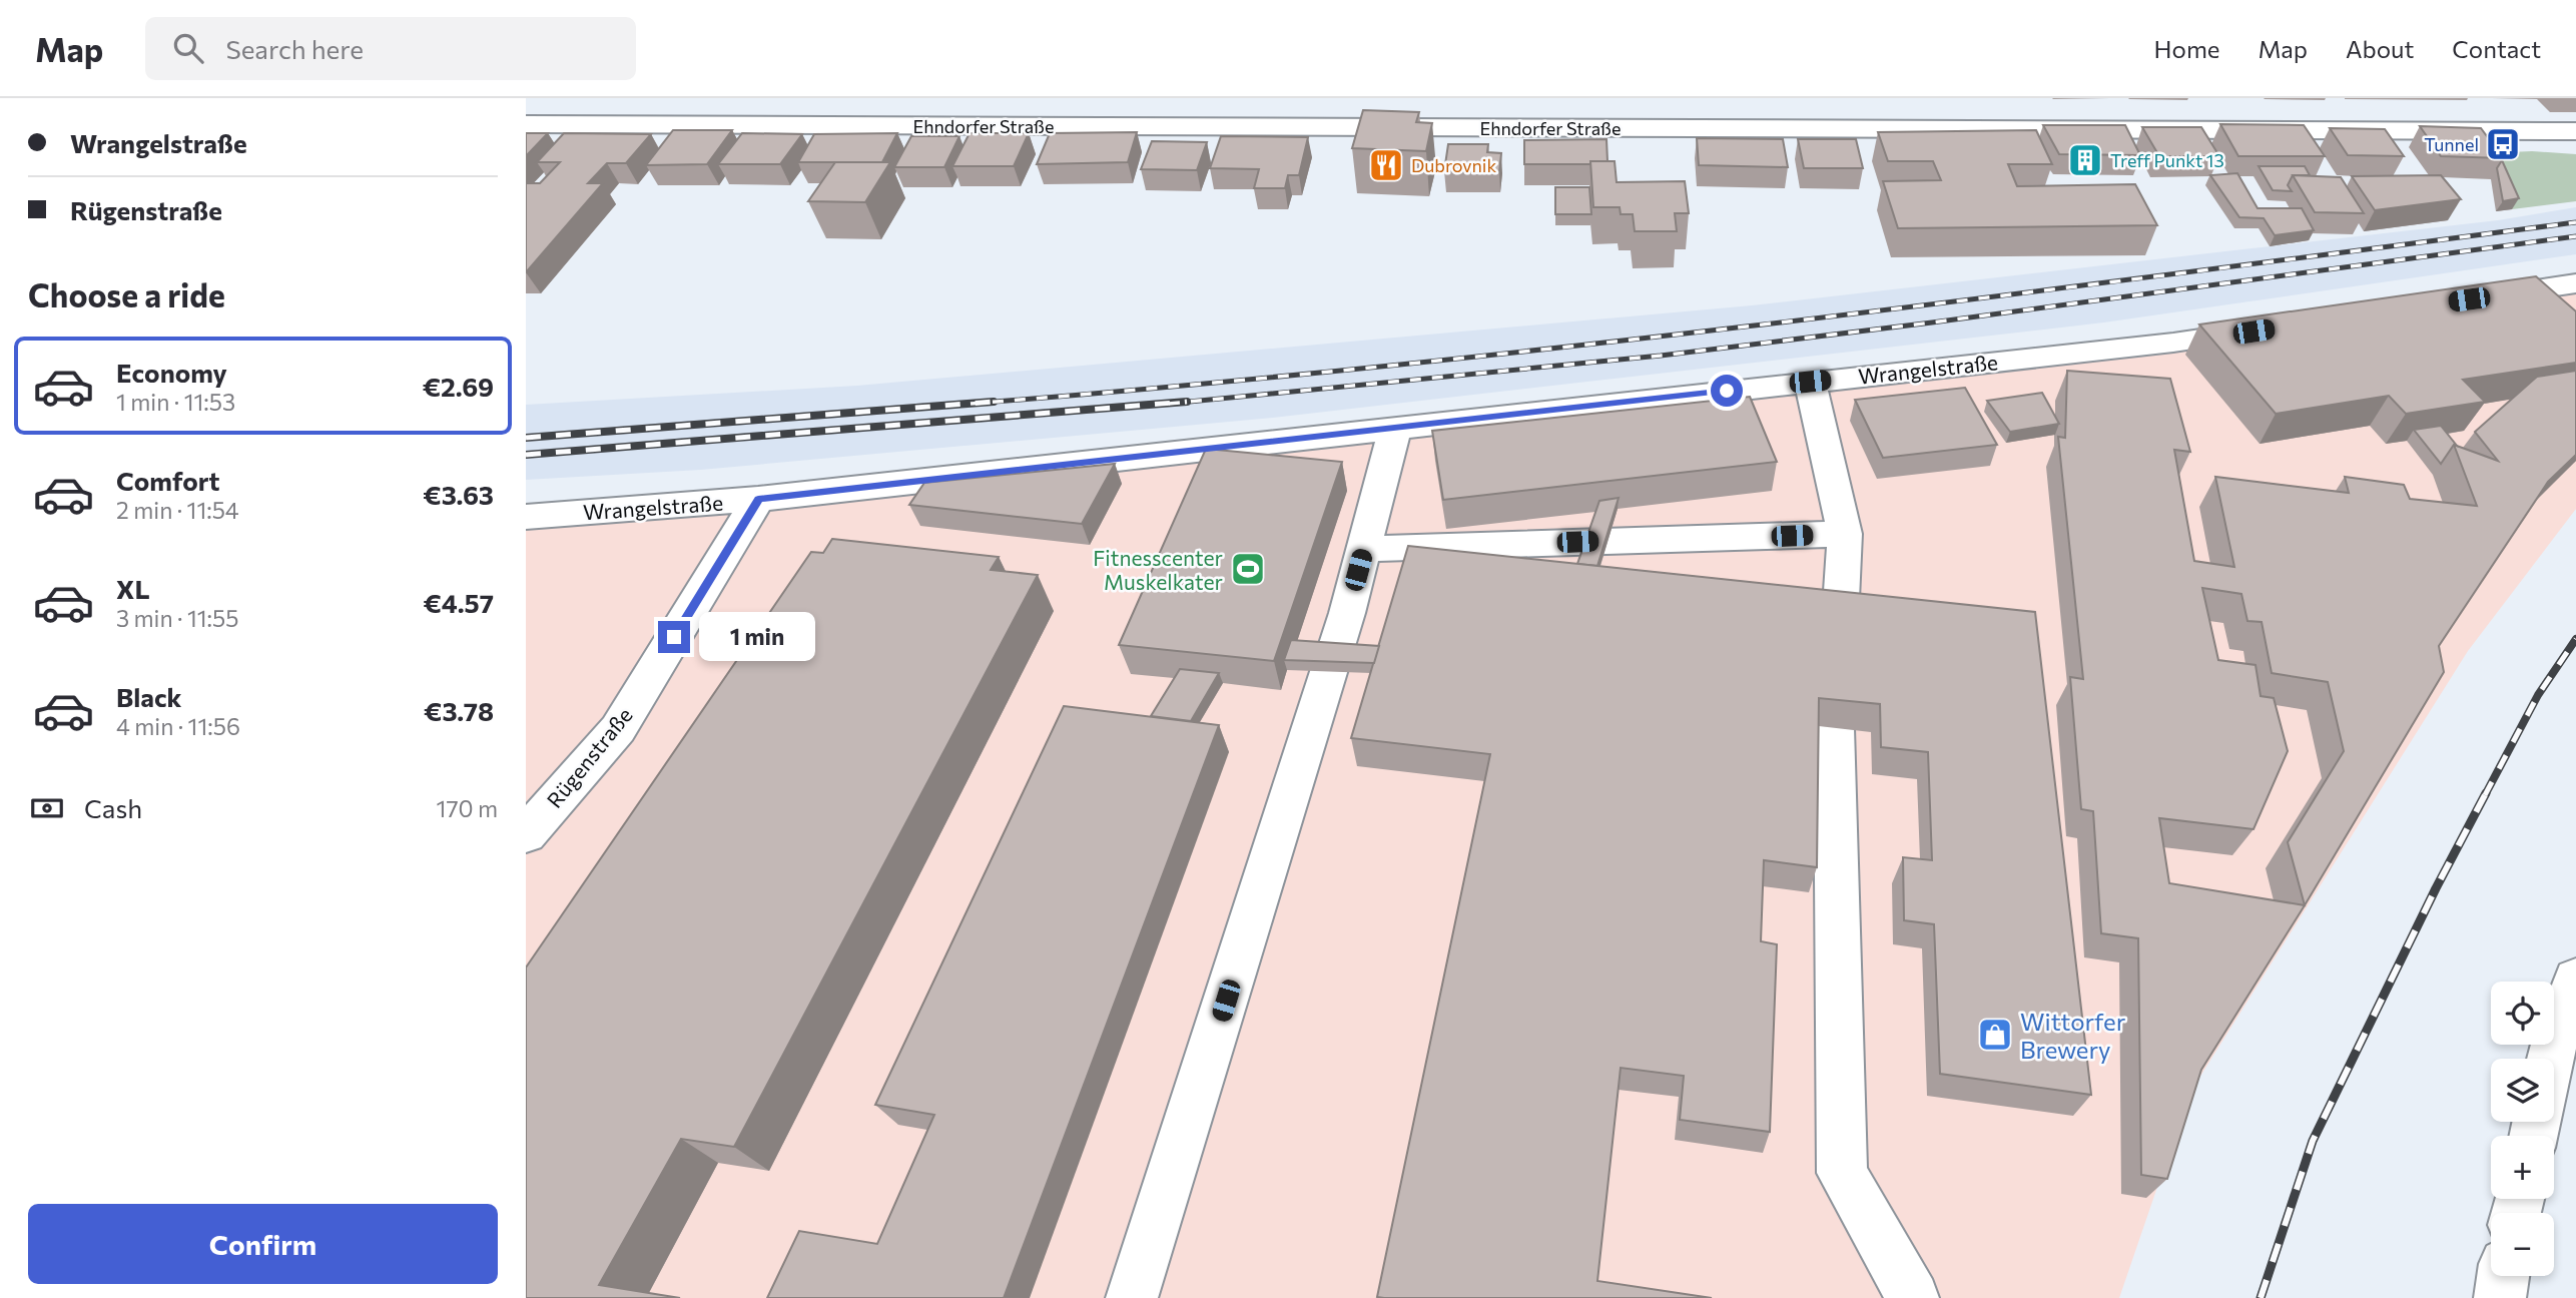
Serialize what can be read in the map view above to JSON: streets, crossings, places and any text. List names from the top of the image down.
{
  "streets": {
    "street": ["Ehndorfer Straße", "Wrangelstraße", "Rügenstraße"]
  },
  "crossings": [
    ["Wrangelstraße", "Rügenstraße"]
  ],
  "places": {
    "bus stop": ["Tunnel"],
    "building": ["Treff Punkt 13"],
    "restaurant": ["Dubrovnik"],
    "sports": ["Fitnesscenter Muskelkater"],
    "shop": ["Wittorfer Brewery"]
  },
  "page": {
    "header": "Map",
    "search": "Search here",
    "nav": [
      "Home",
      "Map",
      "About",
      "Contact"
    ],
    "banner": ["Wrangelstraße", "Rügenstraße"],
    "heading": "Choose a ride",
    "list": [
      {
        "name": "Economy",
        "note": "1 min · 11:53",
        "value": "€2.69"
      },
      {
        "name": "Comfort",
        "note": "2 min · 11:54",
        "value": "€3.63"
      },
      {
        "name": "XL",
        "note": "3 min · 11:55",
        "value": "€4.57"
      },
      {
        "name": "Black",
        "note": "4 min · 11:56",
        "value": "€3.78"
      }
    ],
    "bubble": "1 min",
    "pay": ["Cash", "170 m"],
    "map_buttons": ["+", "−"],
    "buttons": "Confirm"
  }
}
